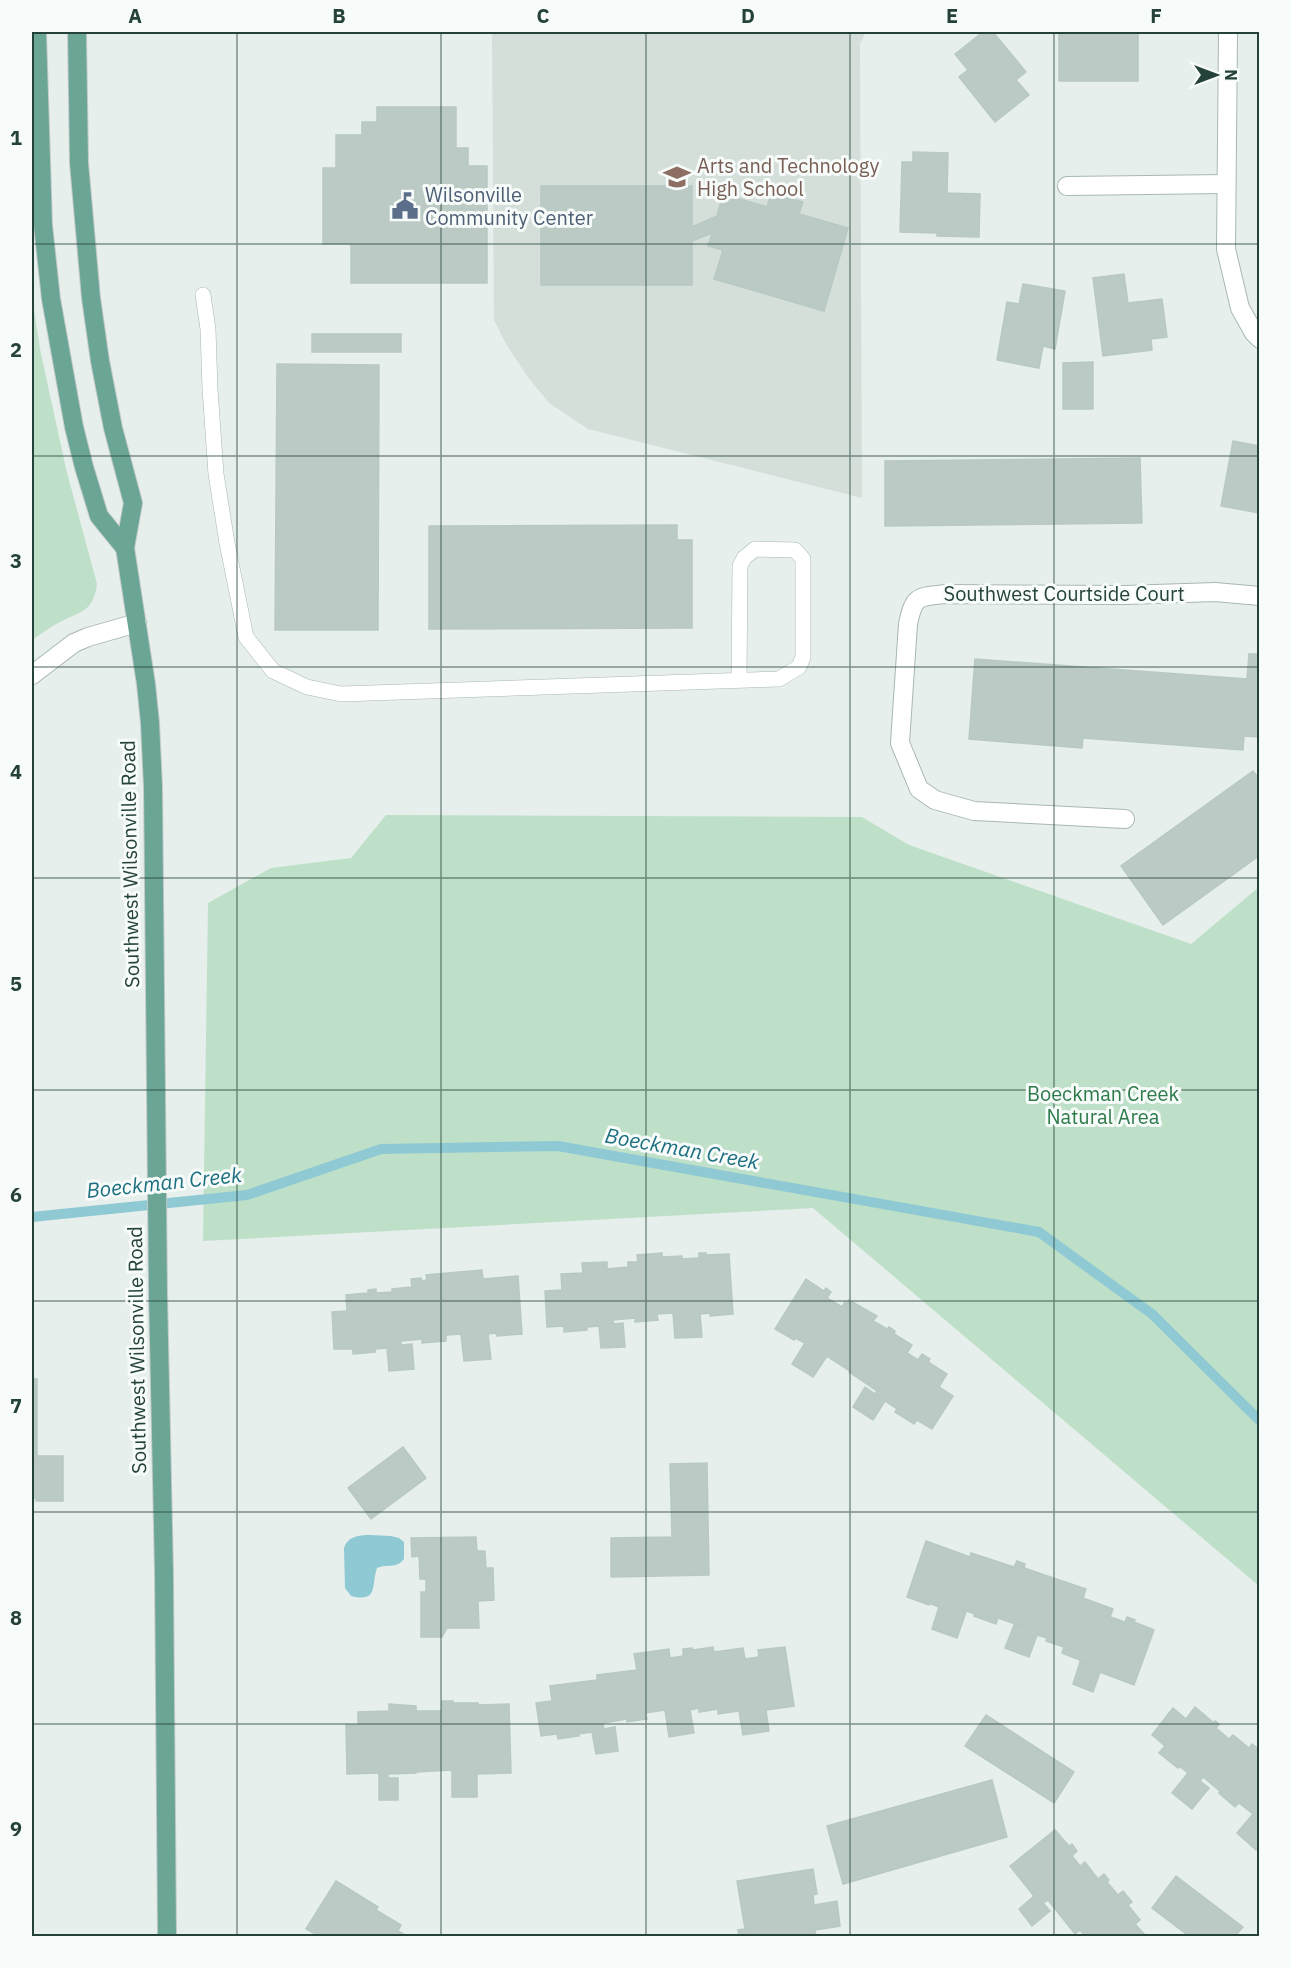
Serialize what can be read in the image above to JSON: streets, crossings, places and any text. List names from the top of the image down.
{
  "streets": {
    "main road": ["Southwest Wilsonville Road"],
    "street": ["Southwest Courtside Court"]
  },
  "water": ["Boeckman Creek"],
  "parks": ["Boeckman Creek Natural Area"],
  "places": {
    "school or university": ["Arts and Technology High School"],
    "public building": ["Wilsonville Community Center"]
  },
  "north": "right",
  "grid": {
    "columns": [
      "A",
      "B",
      "C",
      "D",
      "E",
      "F"
    ],
    "rows": [
      "1",
      "2",
      "3",
      "4",
      "5",
      "6",
      "7",
      "8",
      "9"
    ]
  }
}
